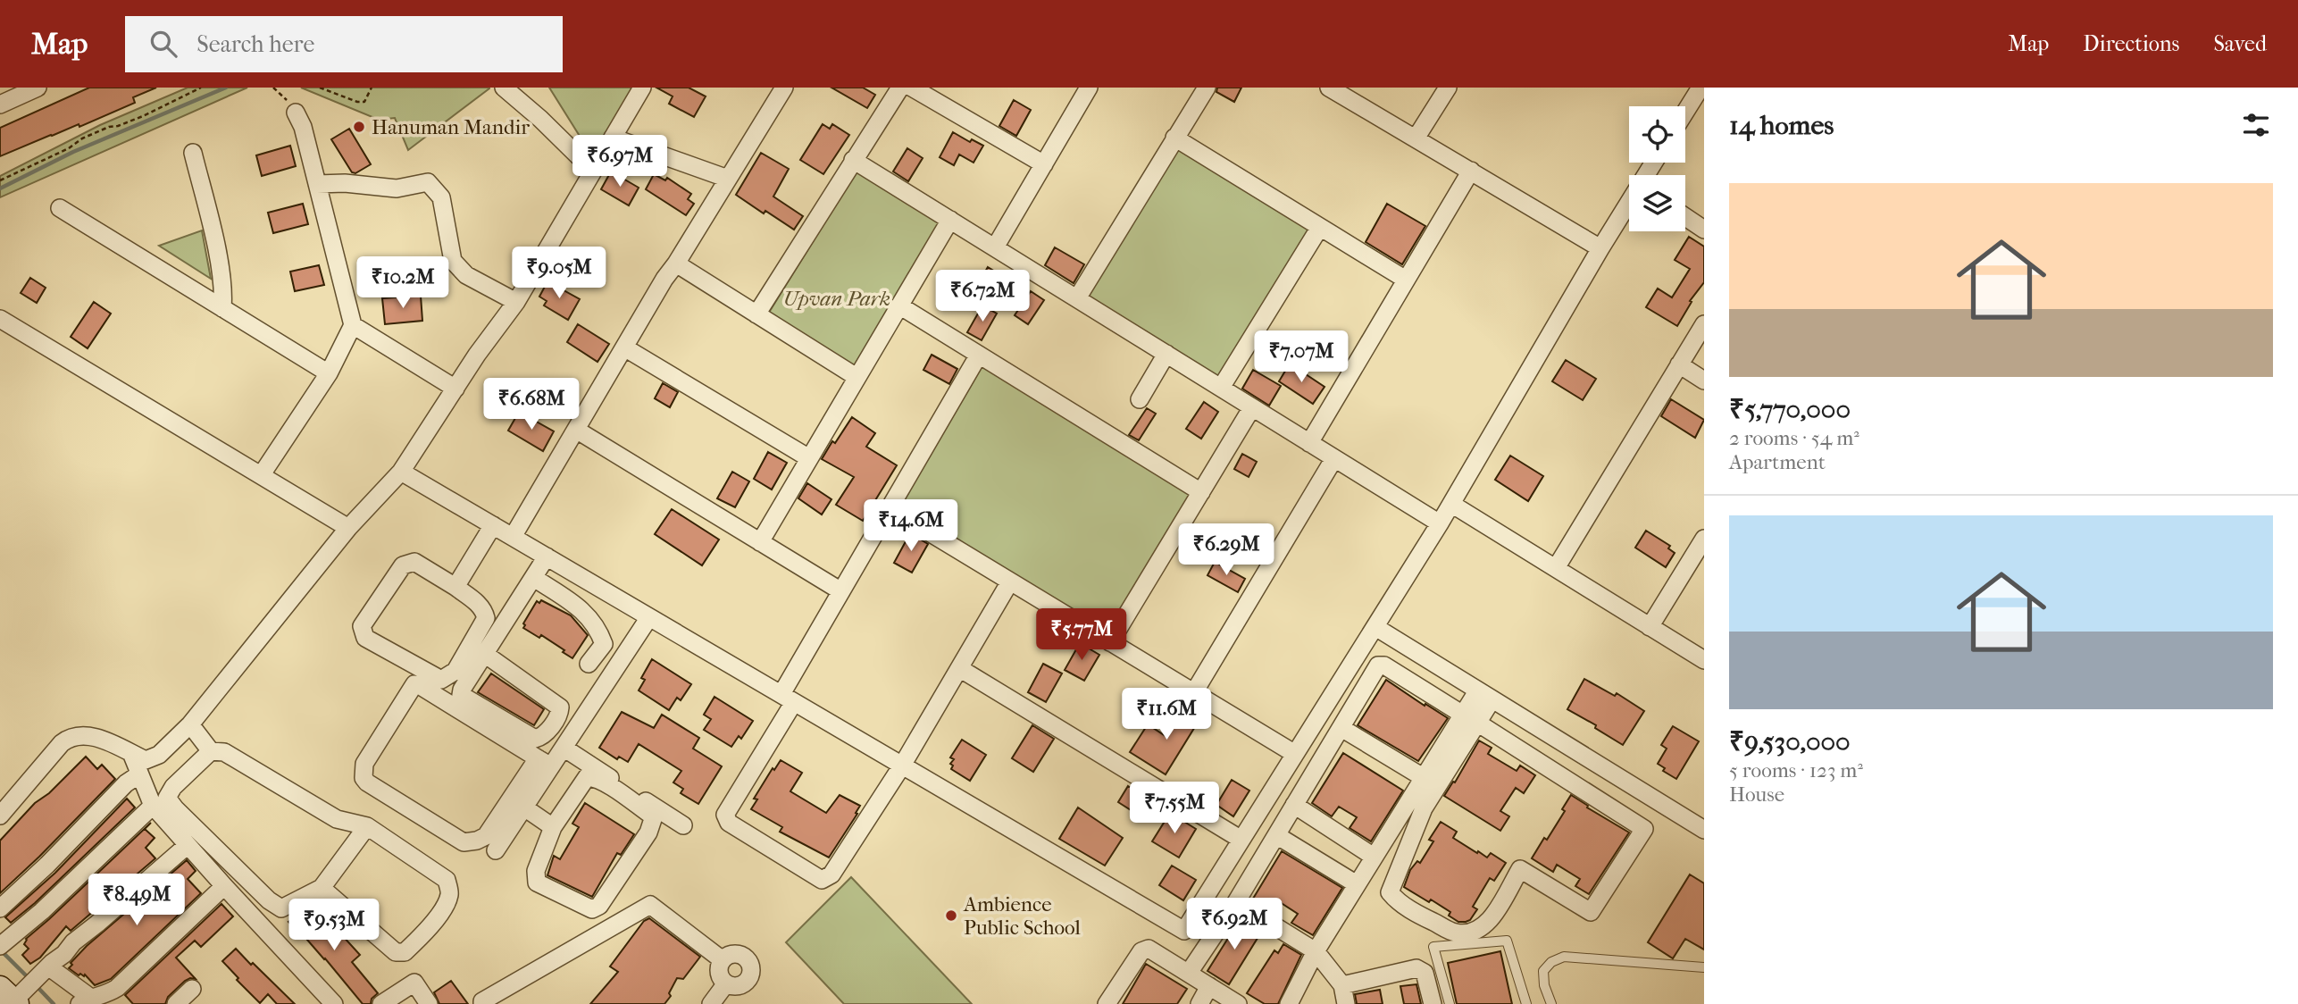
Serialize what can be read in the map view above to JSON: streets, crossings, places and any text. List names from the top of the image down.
{
  "parks": ["Upvan Park"],
  "places": ["Hanuman Mandir", "Ambience Public School"],
  "page": {
    "header": "Map",
    "search": "Search here",
    "nav": ["Map", "Directions", "Saved"],
    "heading": "14 homes",
    "price": [
      "₹6.97M",
      "₹9.05M",
      "₹10.2M",
      "₹6.72M",
      "₹7.07M",
      "₹6.68M",
      "₹14.6M",
      "₹6.29M",
      "₹5.77M",
      "₹11.6M",
      "₹7.55M",
      "₹8.49M",
      "₹6.92M",
      "₹9.53M"
    ],
    "list": [
      {
        "name": "₹5,770,000",
        "note": "2 rooms · 54 m² · Apartment"
      },
      {
        "name": "₹9,530,000",
        "note": "5 rooms · 123 m² · House"
      }
    ]
  }
}
